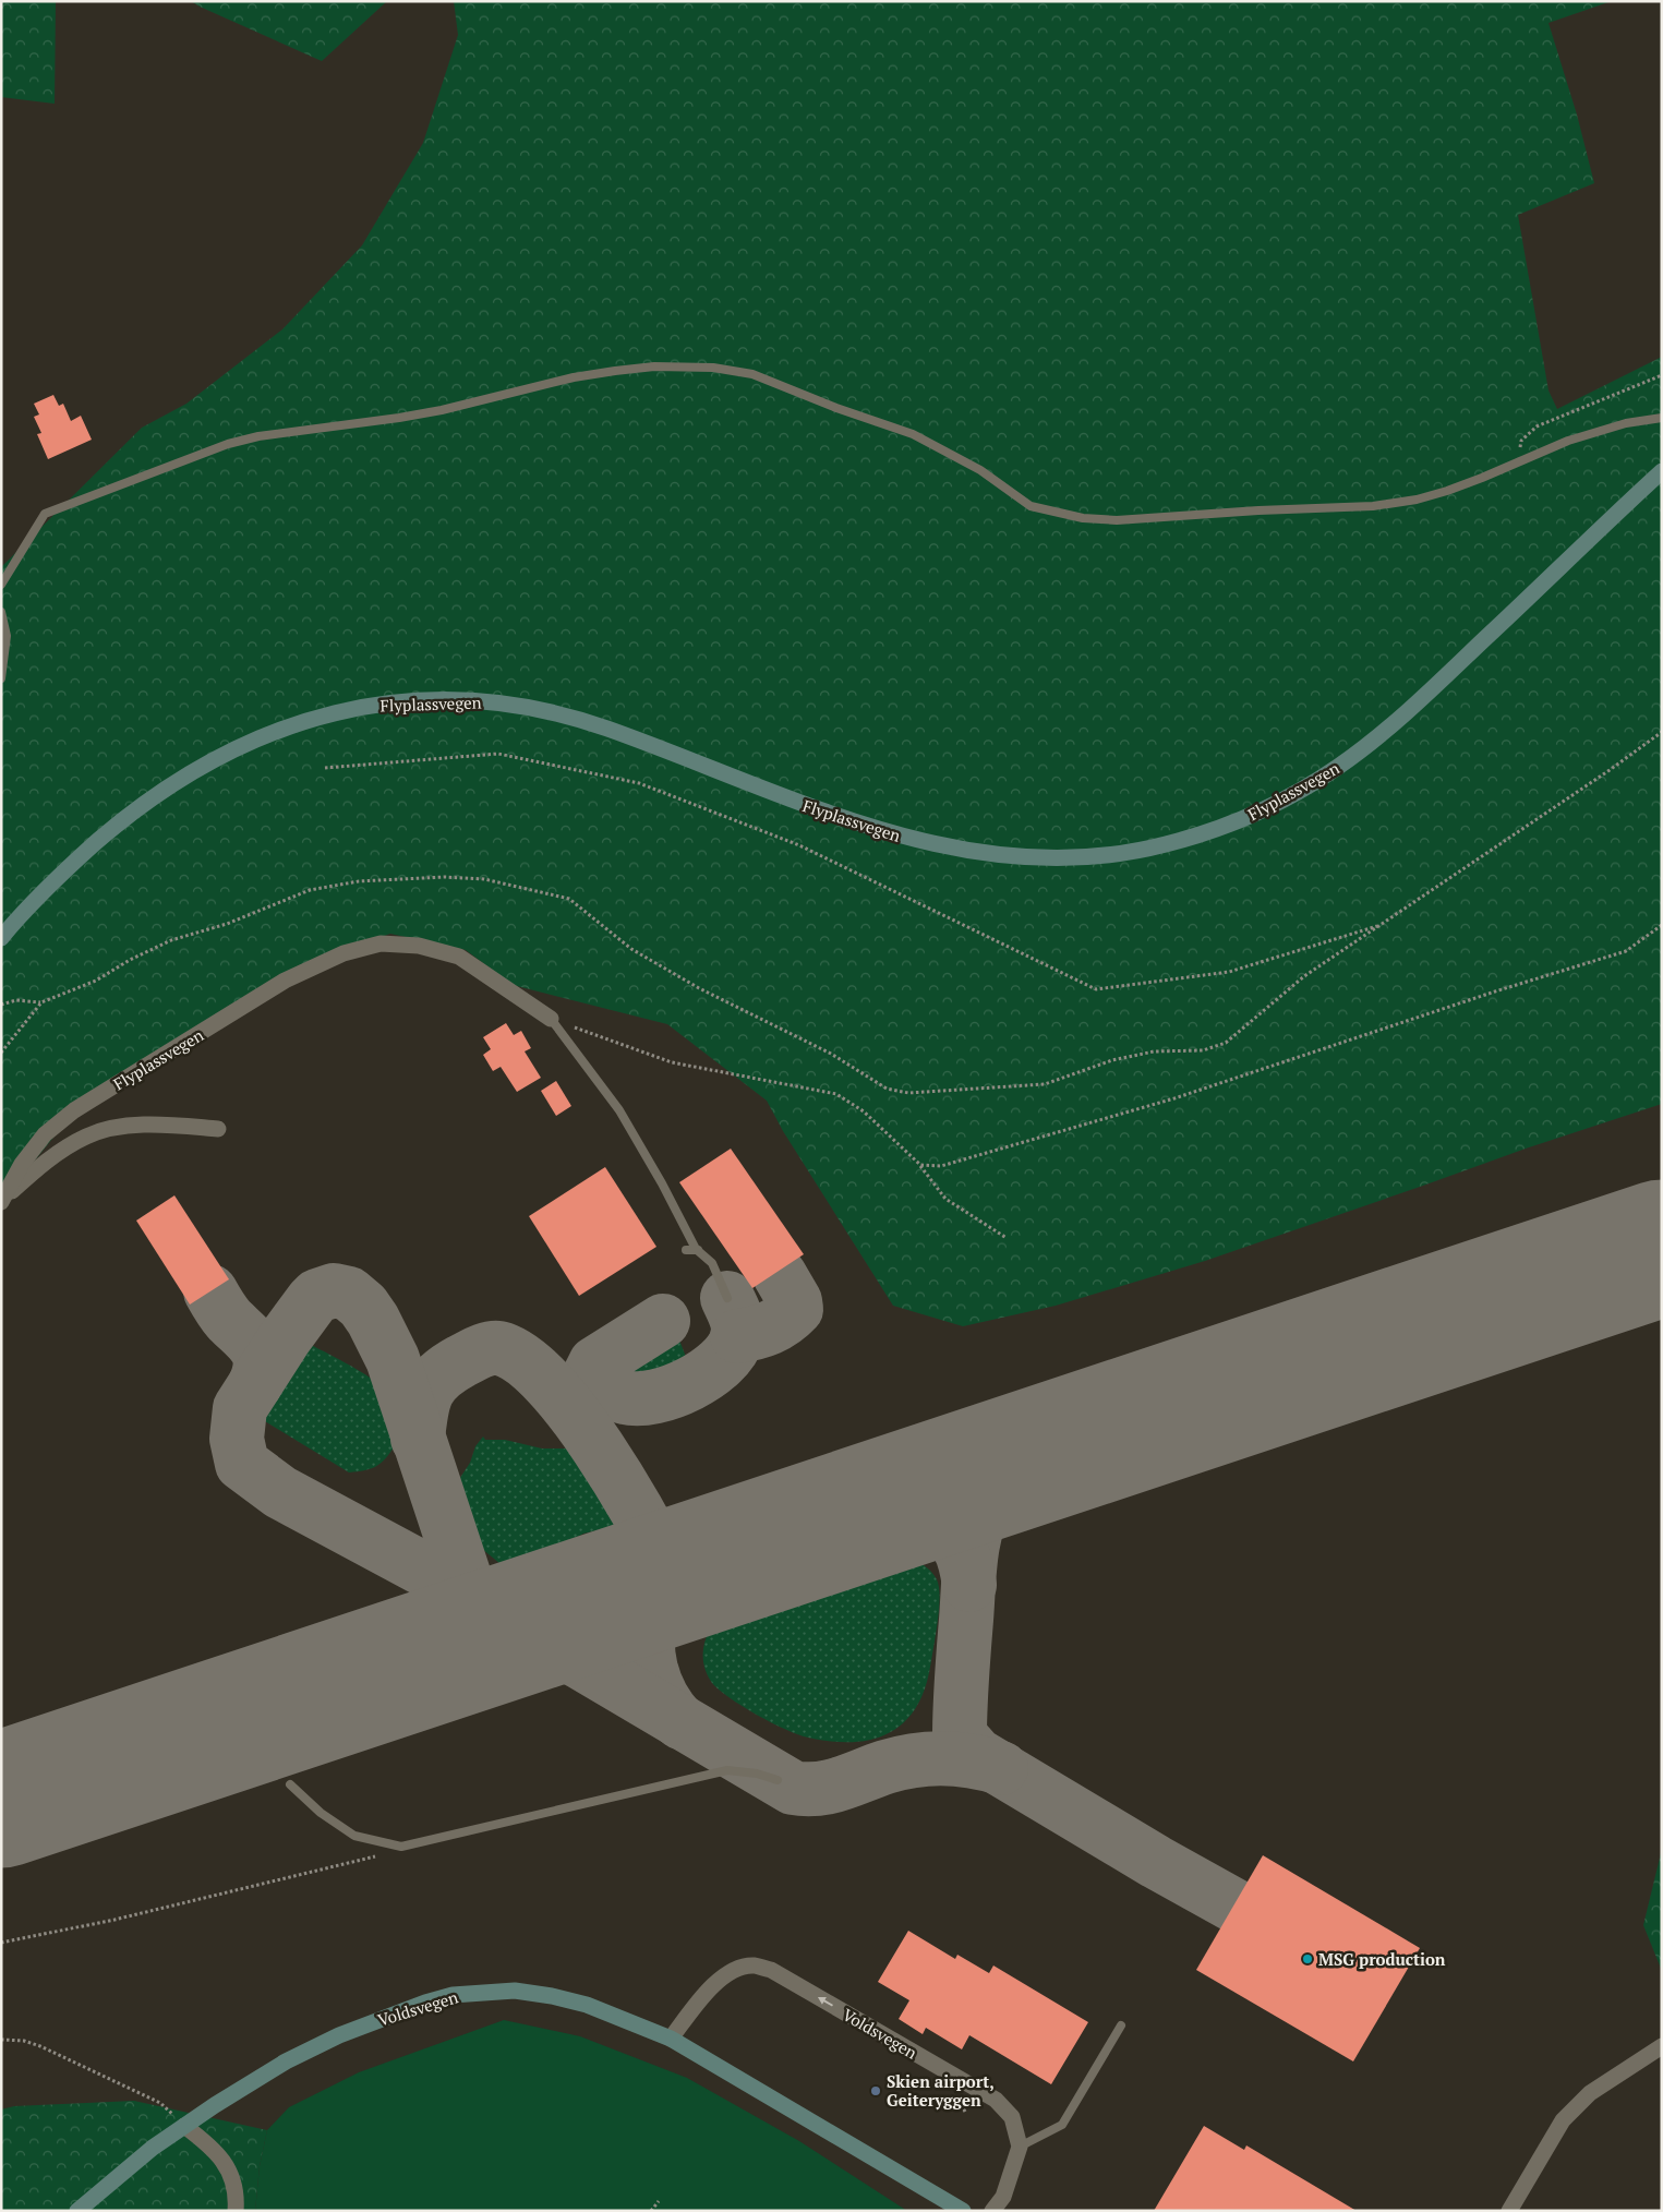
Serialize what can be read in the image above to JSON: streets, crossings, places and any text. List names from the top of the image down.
{
  "streets": {
    "main road": ["Flyplassvegen", "Voldsvegen"]
  },
  "places": ["MSG production", "Skien airport, Geiteryggen"]
}
